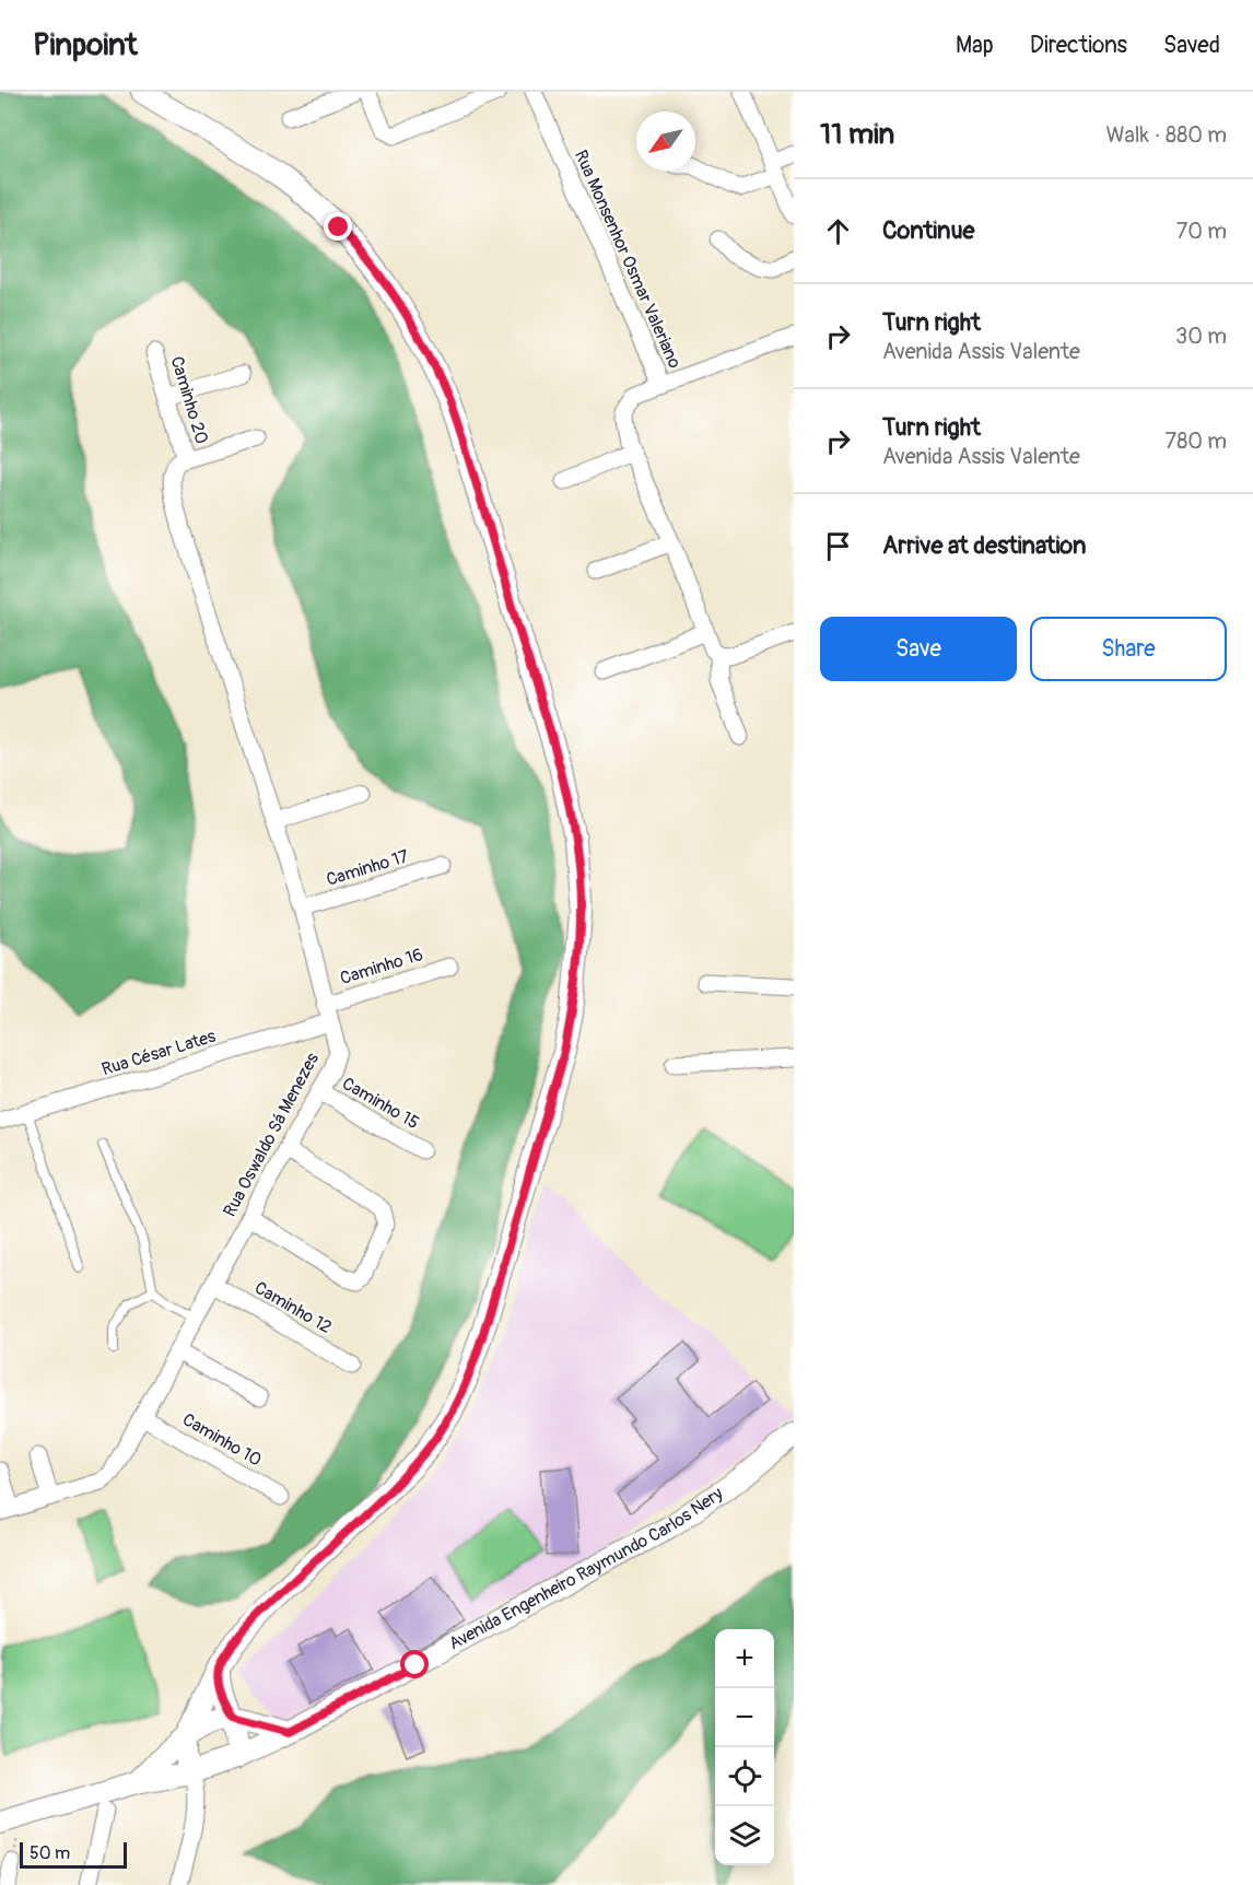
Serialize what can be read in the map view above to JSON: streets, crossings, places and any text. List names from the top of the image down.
{
  "streets": {
    "main road": ["Avenida Engenheiro Raymundo Carlos Nery"],
    "street": [
      "Rua Monsenhor Osmar Valeriano",
      "Caminho 20",
      "Caminho 17",
      "Caminho 16",
      "Rua César Lates",
      "Caminho 15",
      "Rua Oswaldo Sá Menezes",
      "Caminho 12",
      "Caminho 10"
    ]
  },
  "crossings": [
    ["Caminho 20", "Rua Oswaldo Sá Menezes"],
    ["Caminho 17", "Rua Oswaldo Sá Menezes"],
    ["Caminho 16", "Rua Oswaldo Sá Menezes"],
    ["Rua César Lates", "Rua Oswaldo Sá Menezes"],
    ["Caminho 15", "Rua Oswaldo Sá Menezes"],
    ["Rua Oswaldo Sá Menezes", "Caminho 12"],
    ["Rua Oswaldo Sá Menezes", "Caminho 10"]
  ],
  "scale_bar": "50 m",
  "north": "bottom left",
  "page": {
    "header": "Pinpoint",
    "nav": ["Map", "Directions", "Saved"],
    "heading": ["11 min", "Walk · 880 m"],
    "list": [
      ["Continue", "70 m"],
      ["Turn right", "Avenida Assis Valente", "30 m"],
      ["Turn right", "Avenida Assis Valente", "780 m"],
      "Arrive at destination"
    ],
    "buttons": ["Save", "Share"],
    "map_buttons": ["+", "−"],
    "scale": "50 m"
  }
}
